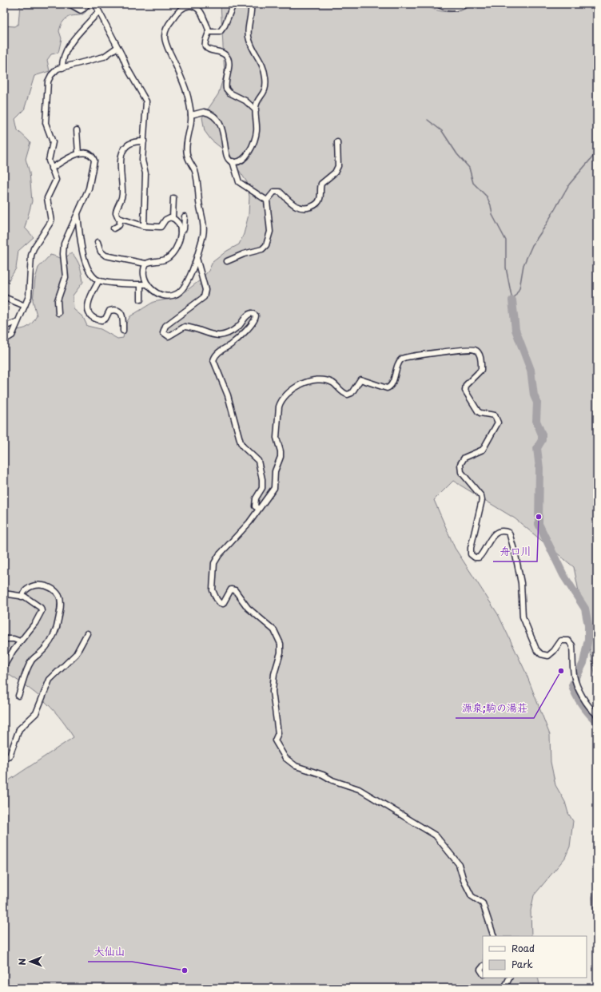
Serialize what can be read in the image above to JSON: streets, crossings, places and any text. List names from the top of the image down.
{
  "places": ["舟口川", "源泉;駒の湯荘", "大仙山"],
  "legend": ["Road", "Park"],
  "north": "left"
}
